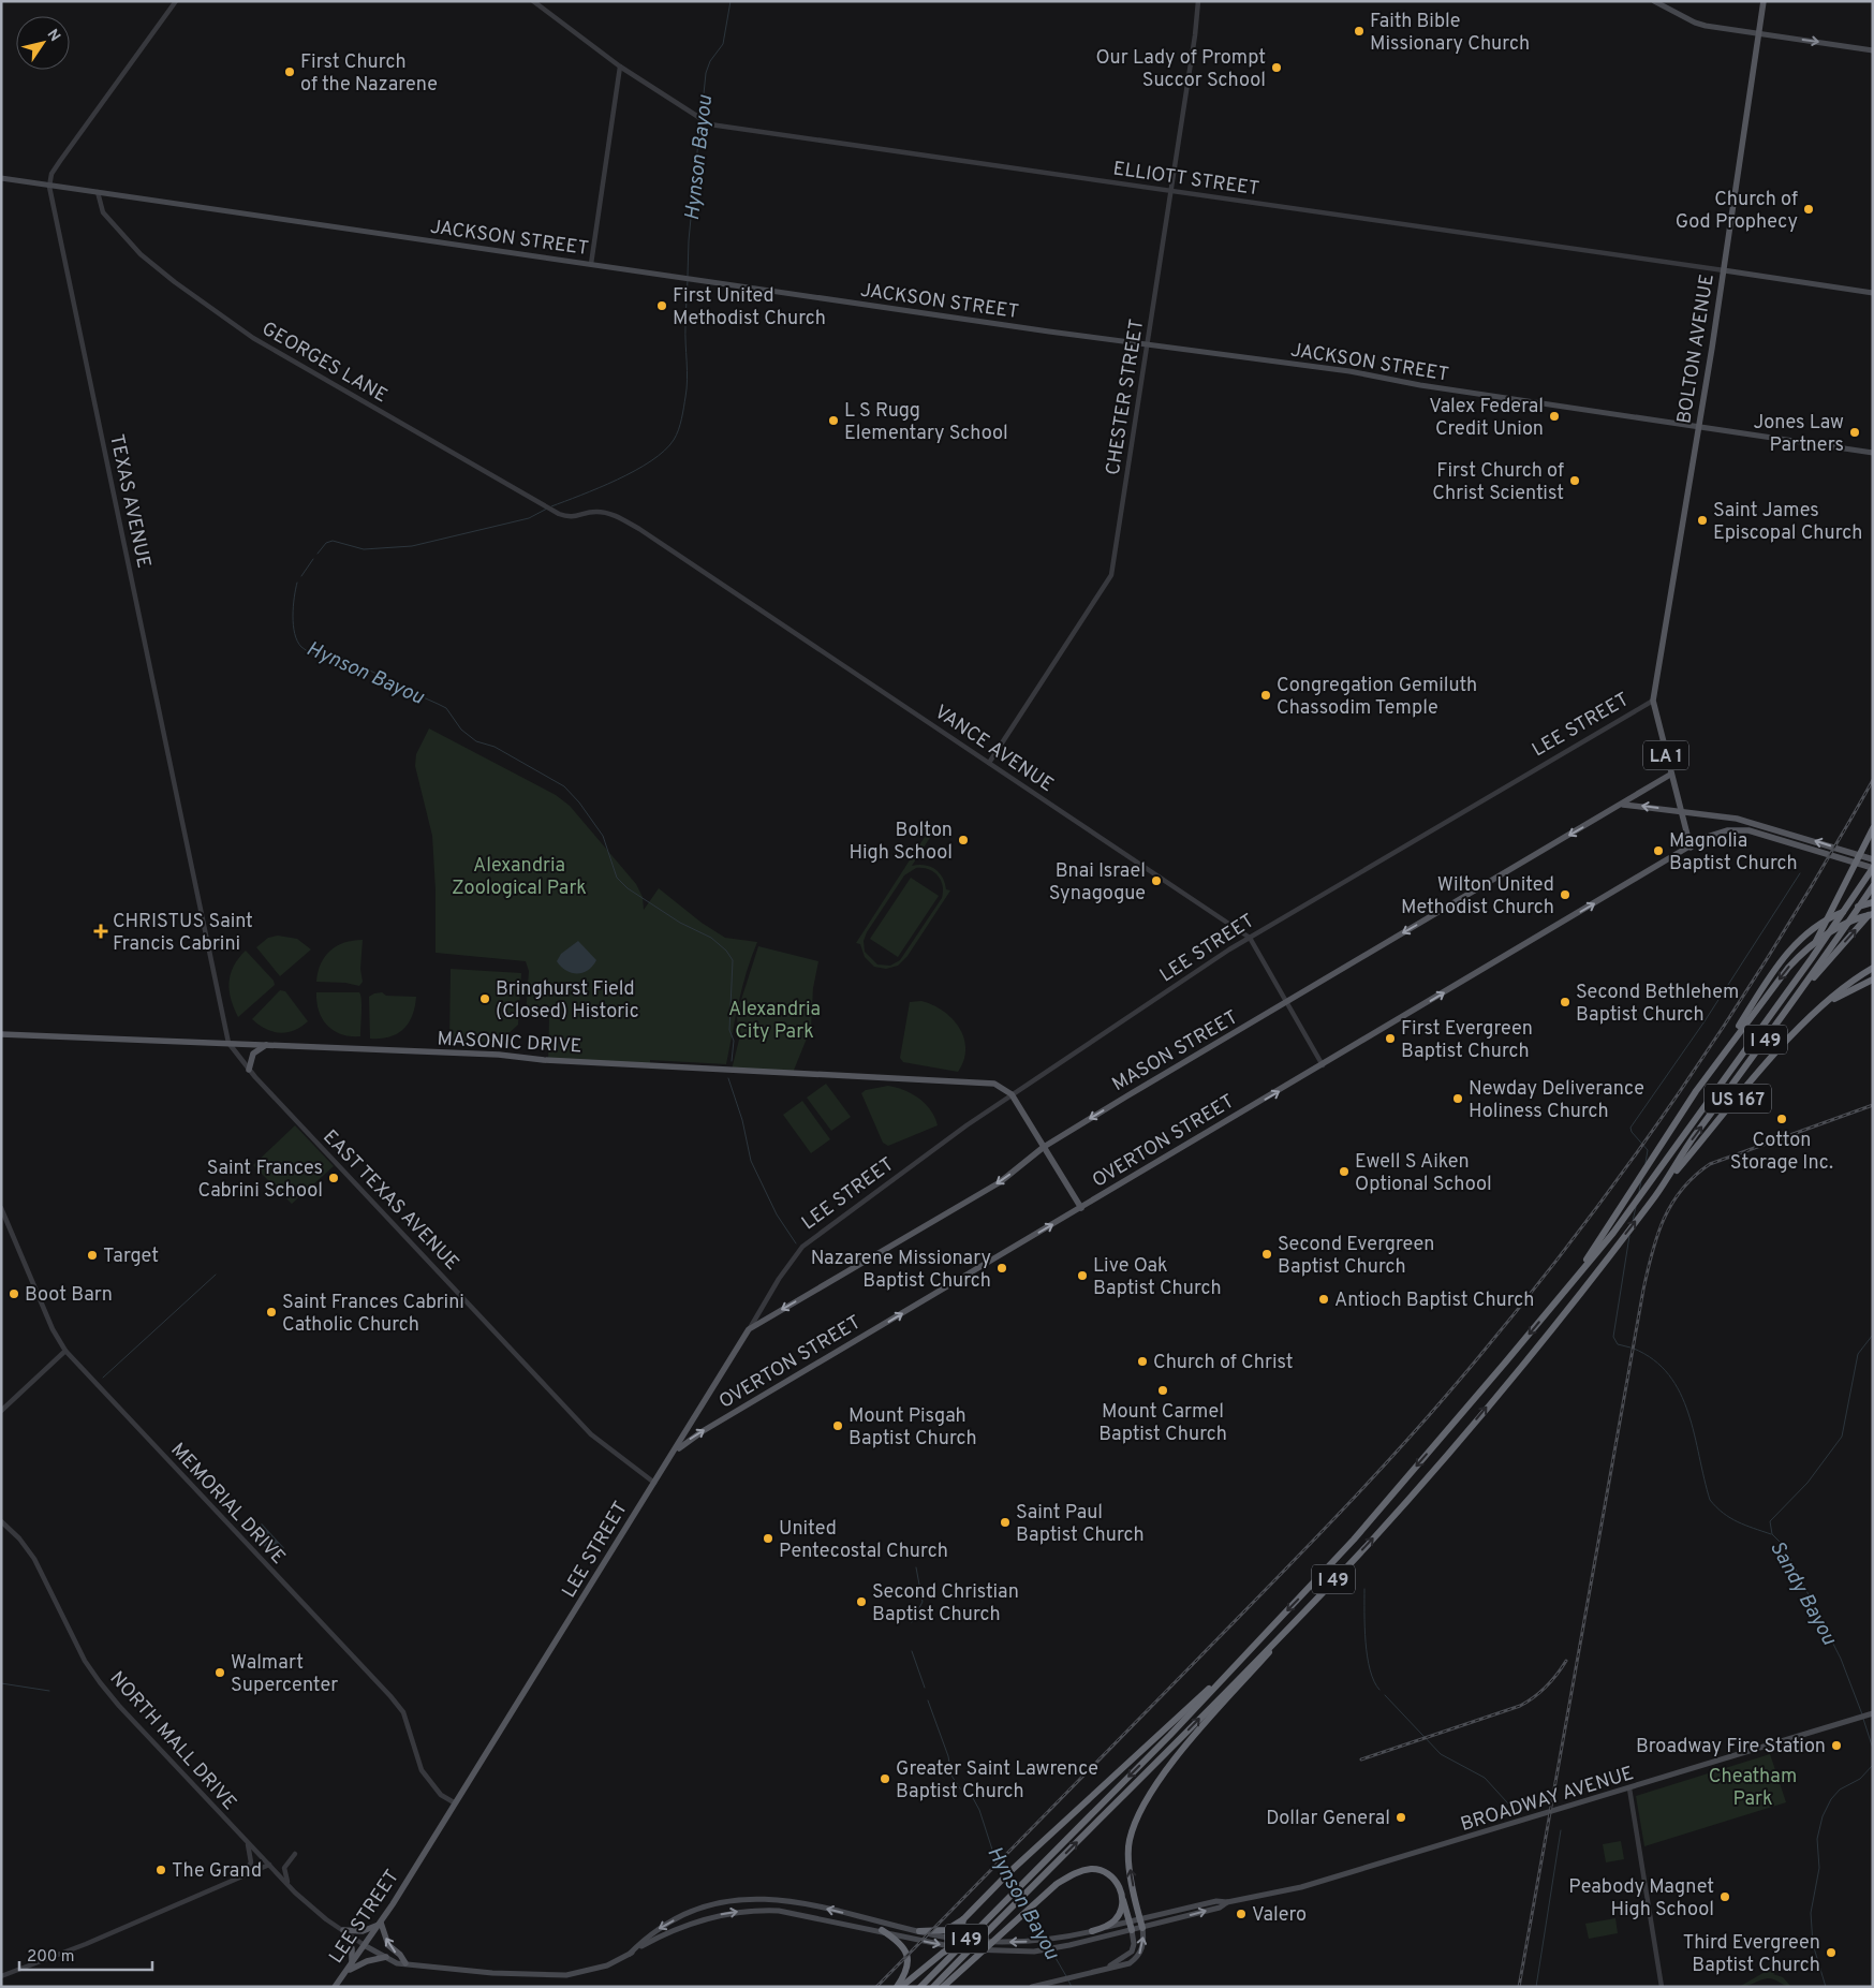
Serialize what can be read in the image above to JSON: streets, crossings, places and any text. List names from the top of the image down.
{
  "streets": {
    "highway": ["I 49", "US 167"],
    "main road": [
      "ELLIOTT STREET",
      "JACKSON STREET",
      "BOLTON AVENUE",
      "LEE STREET",
      "LA 1",
      "MASONIC DRIVE",
      "MASON STREET",
      "OVERTON STREET",
      "BROADWAY AVENUE"
    ],
    "street": [
      "GEORGES LANE",
      "CHESTER STREET",
      "TEXAS AVENUE",
      "VANCE AVENUE",
      "EAST TEXAS AVENUE",
      "MEMORIAL DRIVE",
      "NORTH MALL DRIVE"
    ]
  },
  "crossings": [
    ["ELLIOTT STREET", "BOLTON AVENUE"],
    ["ELLIOTT STREET", "CHESTER STREET"],
    ["JACKSON STREET", "BOLTON AVENUE"],
    ["JACKSON STREET", "GEORGES LANE"],
    ["JACKSON STREET", "CHESTER STREET"],
    ["JACKSON STREET", "TEXAS AVENUE"],
    ["BOLTON AVENUE", "LEE STREET"],
    ["BOLTON AVENUE", "LA 1"],
    ["GEORGES LANE", "VANCE AVENUE"],
    ["CHESTER STREET", "VANCE AVENUE"],
    ["TEXAS AVENUE", "MASONIC DRIVE"],
    ["TEXAS AVENUE", "EAST TEXAS AVENUE"],
    ["LEE STREET", "VANCE AVENUE"],
    ["LEE STREET", "LA 1"],
    ["LEE STREET", "MASONIC DRIVE"],
    ["LEE STREET", "MASON STREET"],
    ["LEE STREET", "OVERTON STREET"],
    ["LEE STREET", "EAST TEXAS AVENUE"],
    ["LEE STREET", "MEMORIAL DRIVE"],
    ["LEE STREET", "NORTH MALL DRIVE"],
    ["LEE STREET", "BROADWAY AVENUE"],
    ["VANCE AVENUE", "MASON STREET"],
    ["VANCE AVENUE", "OVERTON STREET"],
    ["LA 1", "MASON STREET"],
    ["LA 1", "OVERTON STREET"],
    ["I 49", "US 167"],
    ["I 49", "OVERTON STREET"],
    ["MASONIC DRIVE", "EAST TEXAS AVENUE"],
    ["NORTH MALL DRIVE", "BROADWAY AVENUE"]
  ],
  "one_way": ["MASON STREET", "OVERTON STREET"],
  "water": ["Hynson Bayou", "Sandy Bayou"],
  "parks": ["Alexandria Zoological Park", "Alexandria City Park", "Cheatham Park"],
  "places": {
    "other": [
      "Faith Bible Missionary Church",
      "Our Lady of Prompt Succor School",
      "First Church of the Nazarene",
      "Church of God Prophecy",
      "First United Methodist Church",
      "Valex Federal Credit Union",
      "L S Rugg Elementary School",
      "Jones Law Partners",
      "First Church of Christ Scientist",
      "Saint James Episcopal Church",
      "Congregation Gemiluth Chassodim Temple",
      "Bolton High School",
      "Magnolia Baptist Church",
      "Bnai Israel Synagogue",
      "Wilton United Methodist Church",
      "Bringhurst Field (Closed) Historic",
      "Second Bethlehem Baptist Church",
      "First Evergreen Baptist Church",
      "Newday Deliverance Holiness Church",
      "Cotton Storage Inc.",
      "Ewell S Aiken Optional School",
      "Saint Frances Cabrini School",
      "Second Evergreen Baptist Church",
      "Target",
      "Nazarene Missionary Baptist Church",
      "Live Oak Baptist Church",
      "Boot Barn",
      "Antioch Baptist Church",
      "Saint Frances Cabrini Catholic Church",
      "Church of Christ",
      "Mount Carmel Baptist Church",
      "Mount Pisgah Baptist Church",
      "Saint Paul Baptist Church",
      "United Pentecostal Church",
      "Second Christian Baptist Church",
      "Walmart Supercenter",
      "Broadway Fire Station",
      "Greater Saint Lawrence Baptist Church",
      "Dollar General",
      "The Grand",
      "Peabody Magnet High School",
      "Valero",
      "Third Evergreen Baptist Church"
    ],
    "health": ["CHRISTUS Saint Francis Cabrini"]
  },
  "scale_bar": "200 m",
  "north": "top right"
}
